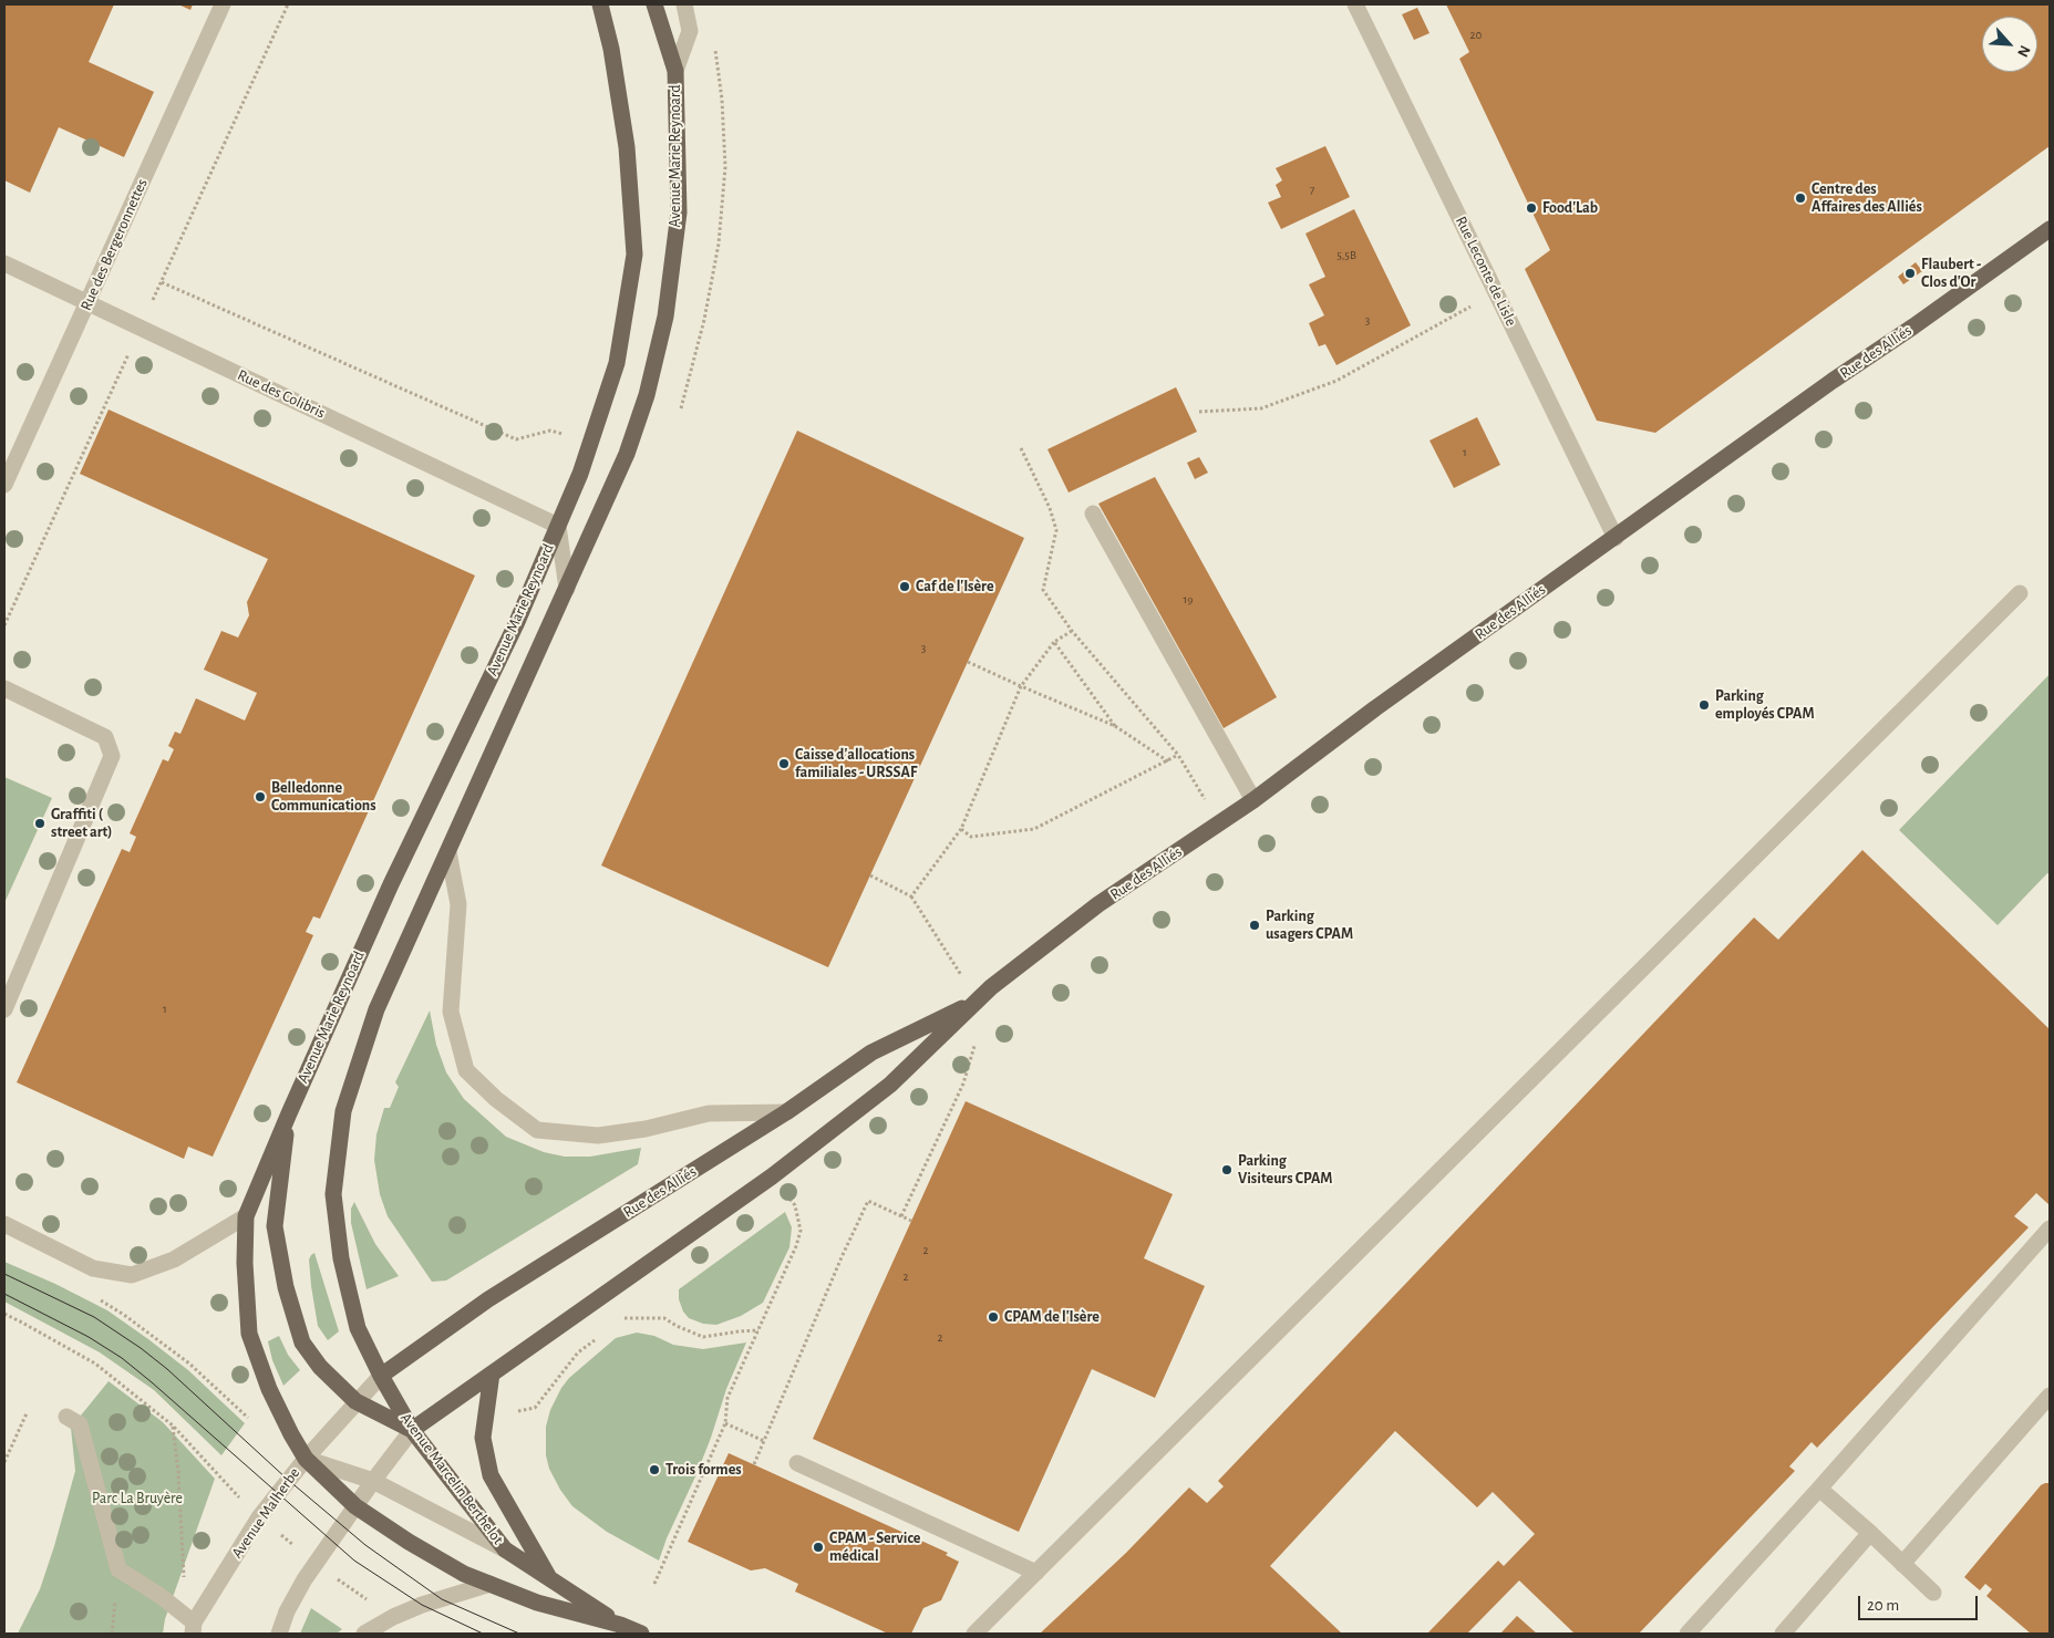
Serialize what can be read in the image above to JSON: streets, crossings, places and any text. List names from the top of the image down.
{
  "streets": {
    "main road": ["Avenue Marie Reynoard", "Rue des Alliés", "Avenue Marcelin Berthelot"],
    "street": [
      "Rue des Bergeronnettes",
      "Rue Leconte de Lisle",
      "Rue des Colibris",
      "Avenue Malherbe"
    ]
  },
  "crossings": [
    ["Avenue Marie Reynoard", "Rue des Alliés"],
    ["Avenue Marie Reynoard", "Rue des Colibris"],
    ["Avenue Marie Reynoard", "Avenue Marcelin Berthelot"],
    ["Avenue Marie Reynoard", "Avenue Malherbe"],
    ["Rue des Bergeronnettes", "Rue des Colibris"],
    ["Rue Leconte de Lisle", "Rue des Alliés"],
    ["Rue des Alliés", "Avenue Marcelin Berthelot"],
    ["Rue des Alliés", "Avenue Malherbe"]
  ],
  "parks": ["Parc La Bruyère"],
  "places": [
    "Centre des Affaires des Alliés",
    "Food'Lab",
    "Flaubert - Clos d'Or",
    "Caf de l'Isère",
    "Parking employés CPAM",
    "Caisse d'allocations familiales - URSSAF",
    "Belledonne Communications",
    "Graffiti ( street art)",
    "Parking usagers CPAM",
    "Parking Visiteurs CPAM",
    "CPAM de l'Isère",
    "Trois formes",
    "CPAM - Service médical"
  ],
  "house_numbers": [
    "20",
    "7",
    "5,5B",
    "3",
    "1",
    "19",
    "3",
    "1",
    "2",
    "2",
    "2"
  ],
  "scale_bar": "20 m",
  "north": "bottom right"
}
